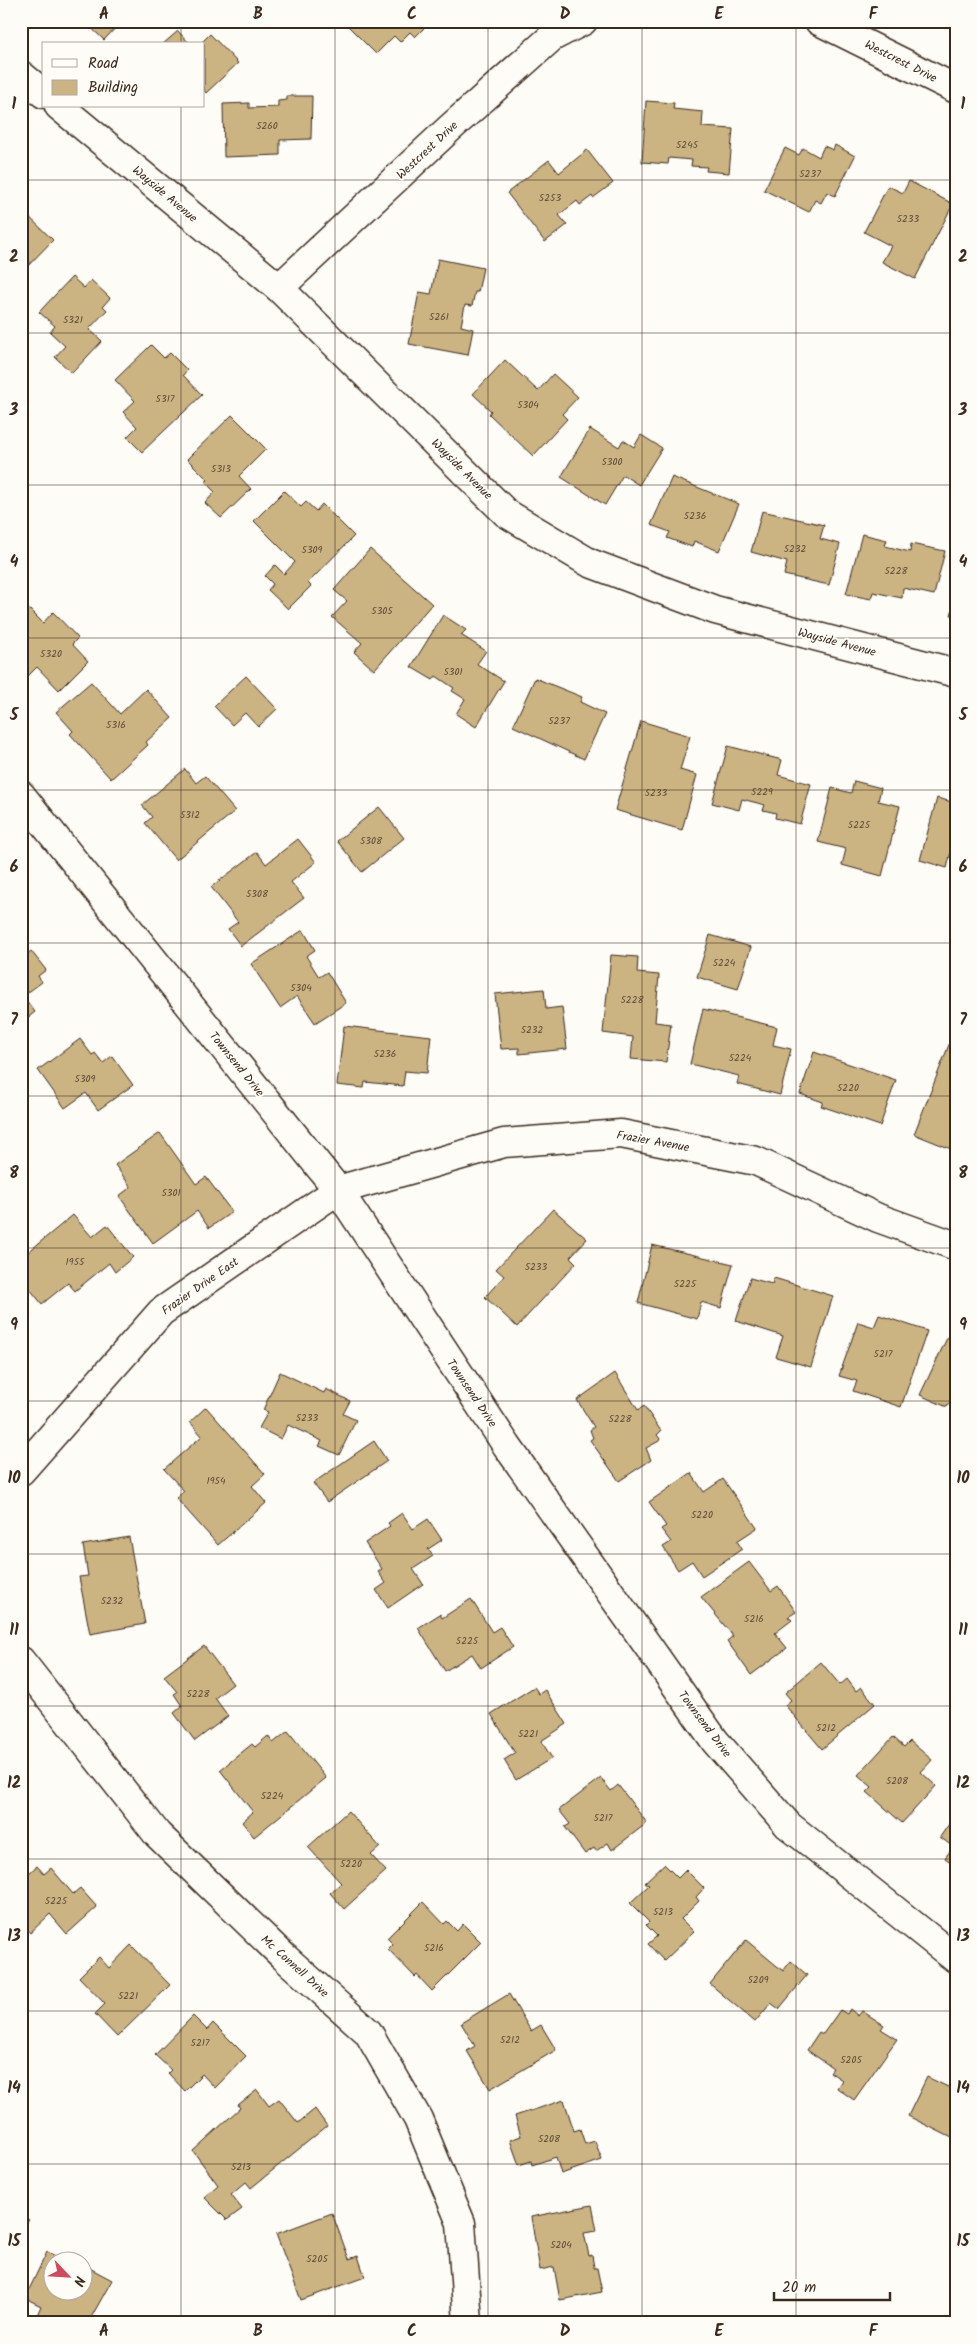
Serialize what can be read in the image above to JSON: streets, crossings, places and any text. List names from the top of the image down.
{
  "streets": {
    "street": [
      "Westcrest Drive",
      "Wayside Avenue",
      "Townsend Drive",
      "Frazier Avenue",
      "Frazier Drive East",
      "Mc Connell Drive"
    ]
  },
  "crossings": [
    ["Westcrest Drive", "Wayside Avenue"],
    ["Townsend Drive", "Frazier Avenue"],
    ["Townsend Drive", "Frazier Drive East"],
    ["Frazier Avenue", "Frazier Drive East"]
  ],
  "house_numbers": [
    "5260",
    "5245",
    "5237",
    "5253",
    "5233",
    "5261",
    "5321",
    "5317",
    "5304",
    "5300",
    "5313",
    "5236",
    "5232",
    "5309",
    "5228",
    "5305",
    "5320",
    "5301",
    "5237",
    "5316",
    "5229",
    "5233",
    "5312",
    "5225",
    "5308",
    "5308",
    "5224",
    "5304",
    "5228",
    "5232",
    "5236",
    "5224",
    "5309",
    "5220",
    "5301",
    "1955",
    "5233",
    "5225",
    "5217",
    "5233",
    "5228",
    "1954",
    "5220",
    "5232",
    "5216",
    "5225",
    "5228",
    "5212",
    "5221",
    "5208",
    "5224",
    "5217",
    "5220",
    "5225",
    "5213",
    "5216",
    "5209",
    "5221",
    "5212",
    "5217",
    "5205",
    "5208",
    "5213",
    "5204",
    "5205"
  ],
  "legend": ["Road", "Building"],
  "scale_bar": "20 m",
  "north": "bottom right",
  "grid": {
    "columns": [
      "A",
      "B",
      "C",
      "D",
      "E",
      "F"
    ],
    "rows": [
      "1",
      "2",
      "3",
      "4",
      "5",
      "6",
      "7",
      "8",
      "9",
      "10",
      "11",
      "12",
      "13",
      "14",
      "15"
    ]
  }
}
